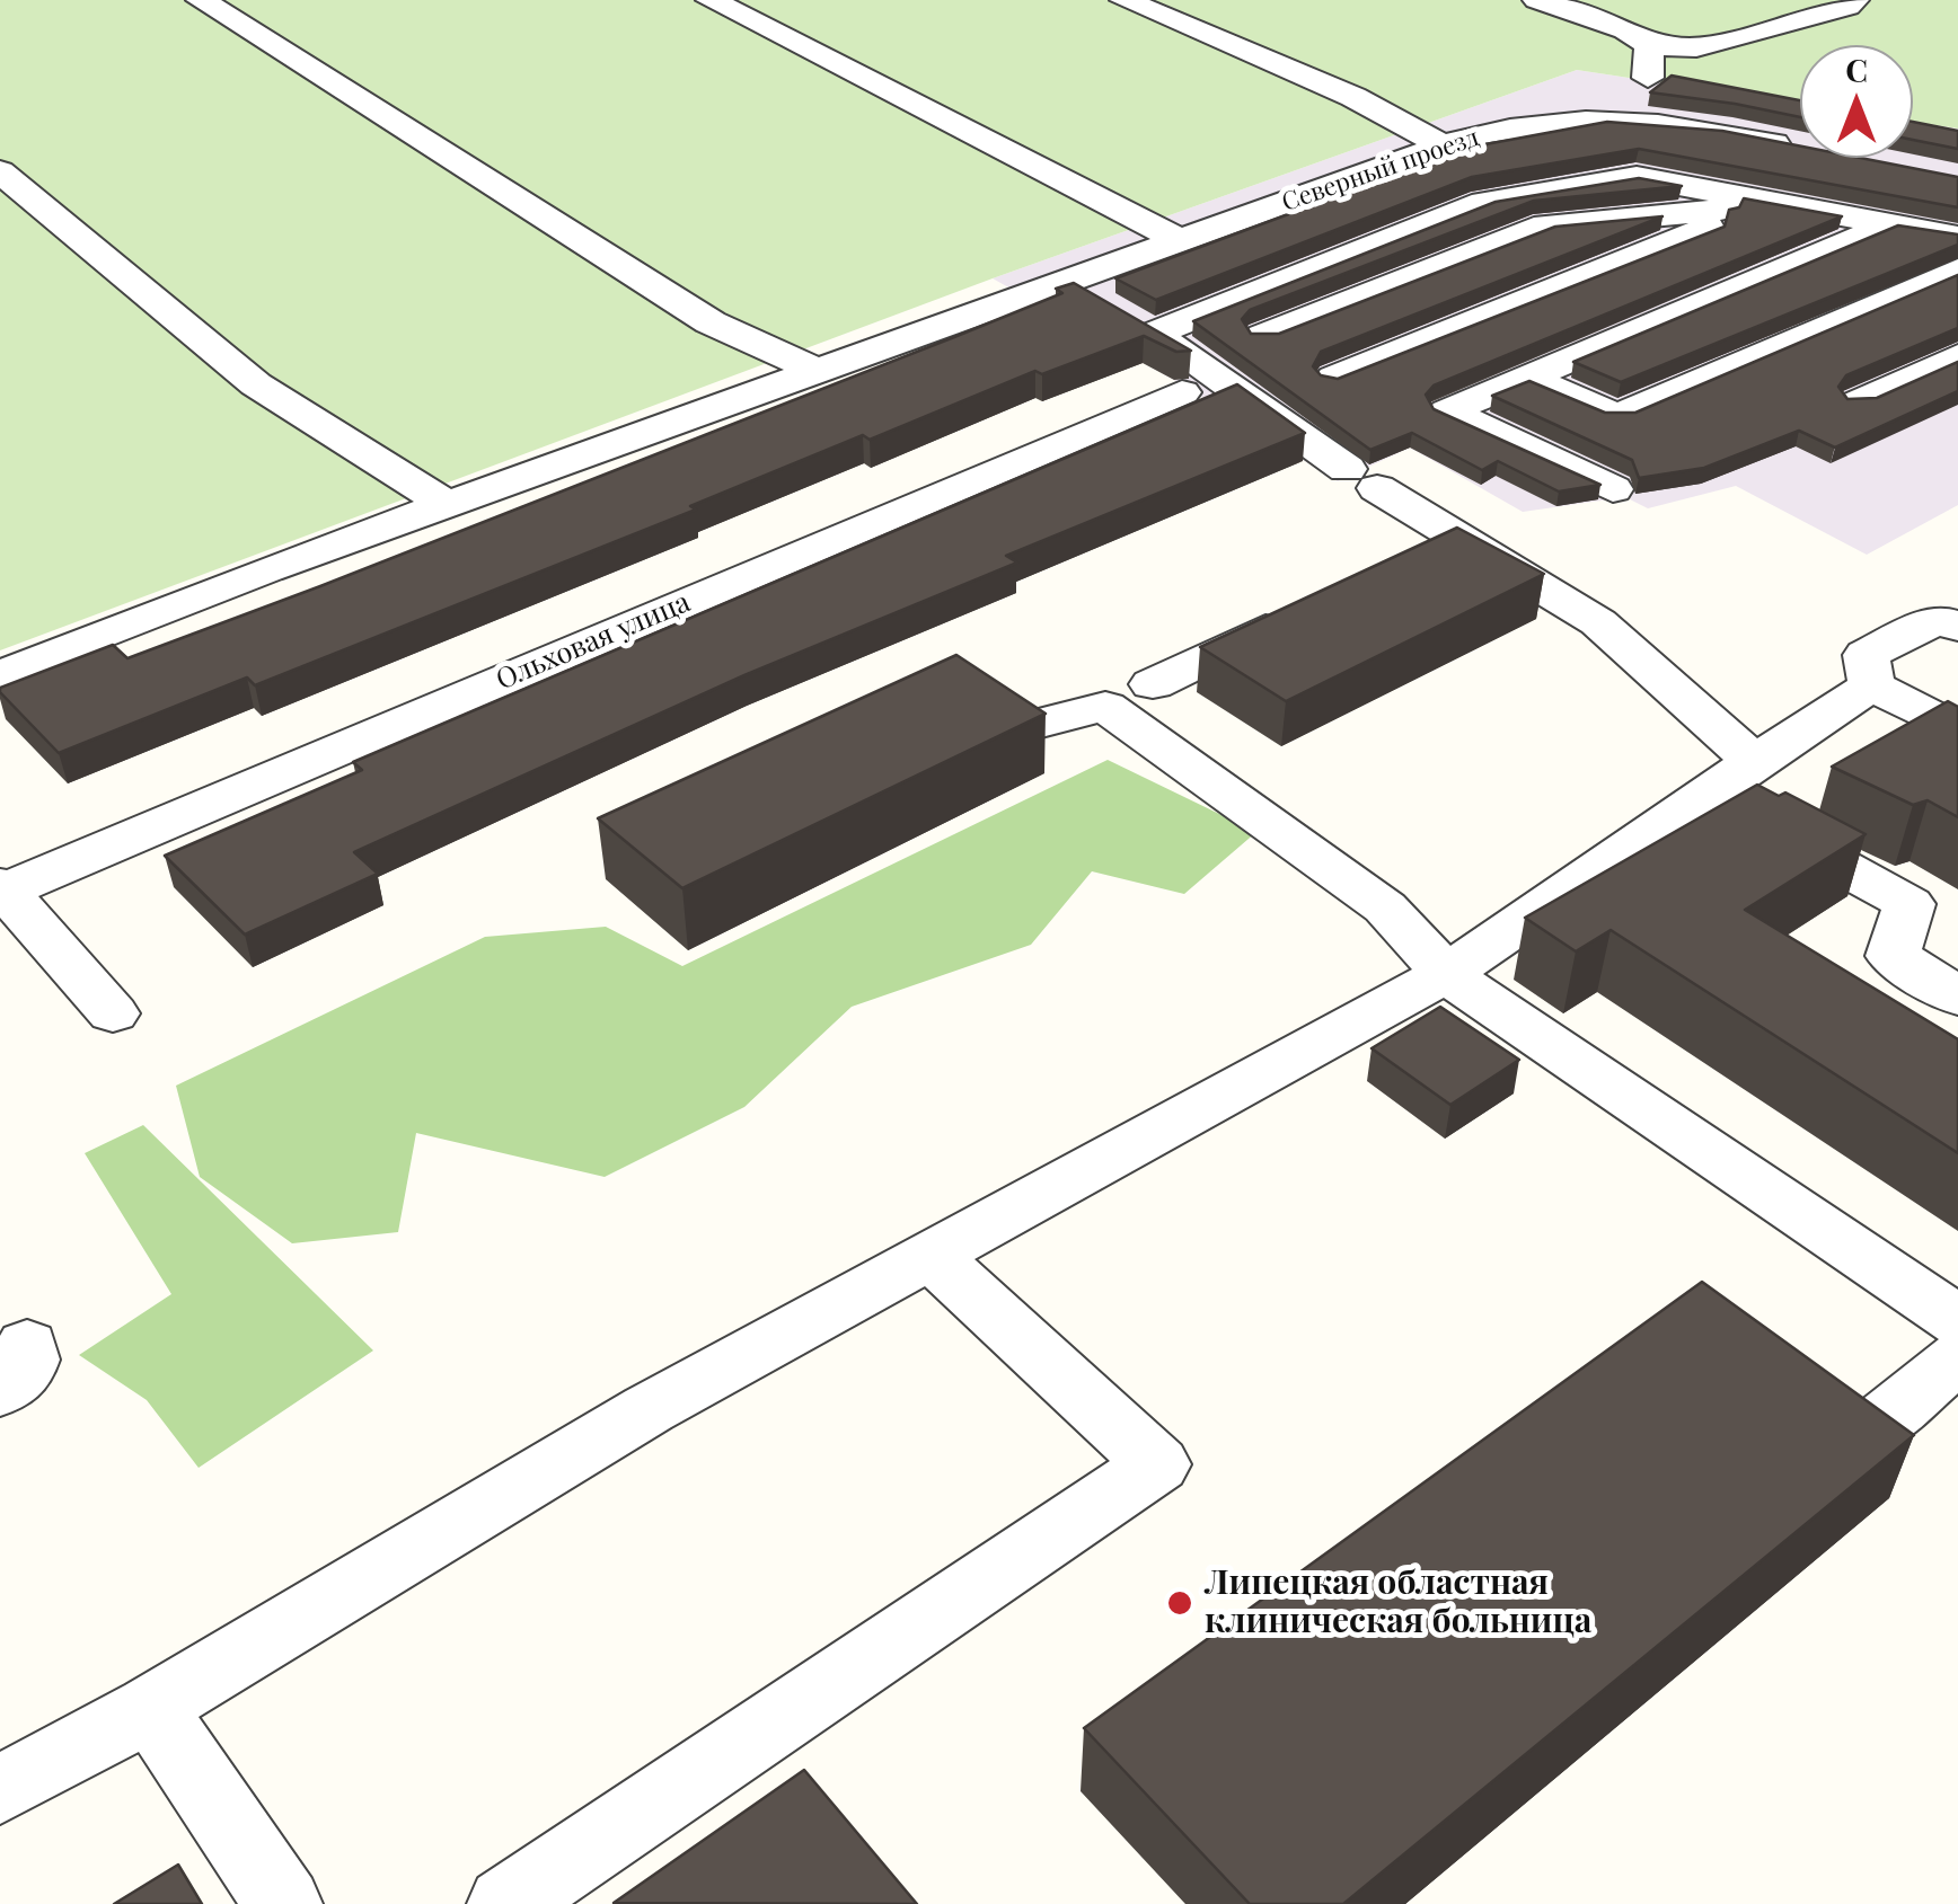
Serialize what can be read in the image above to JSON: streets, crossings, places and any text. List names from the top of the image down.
{
  "streets": {
    "street": ["Северный проезд", "Ольховая улица"]
  },
  "places": ["Липецкая областная клиническая больница"],
  "north": "top"
}
